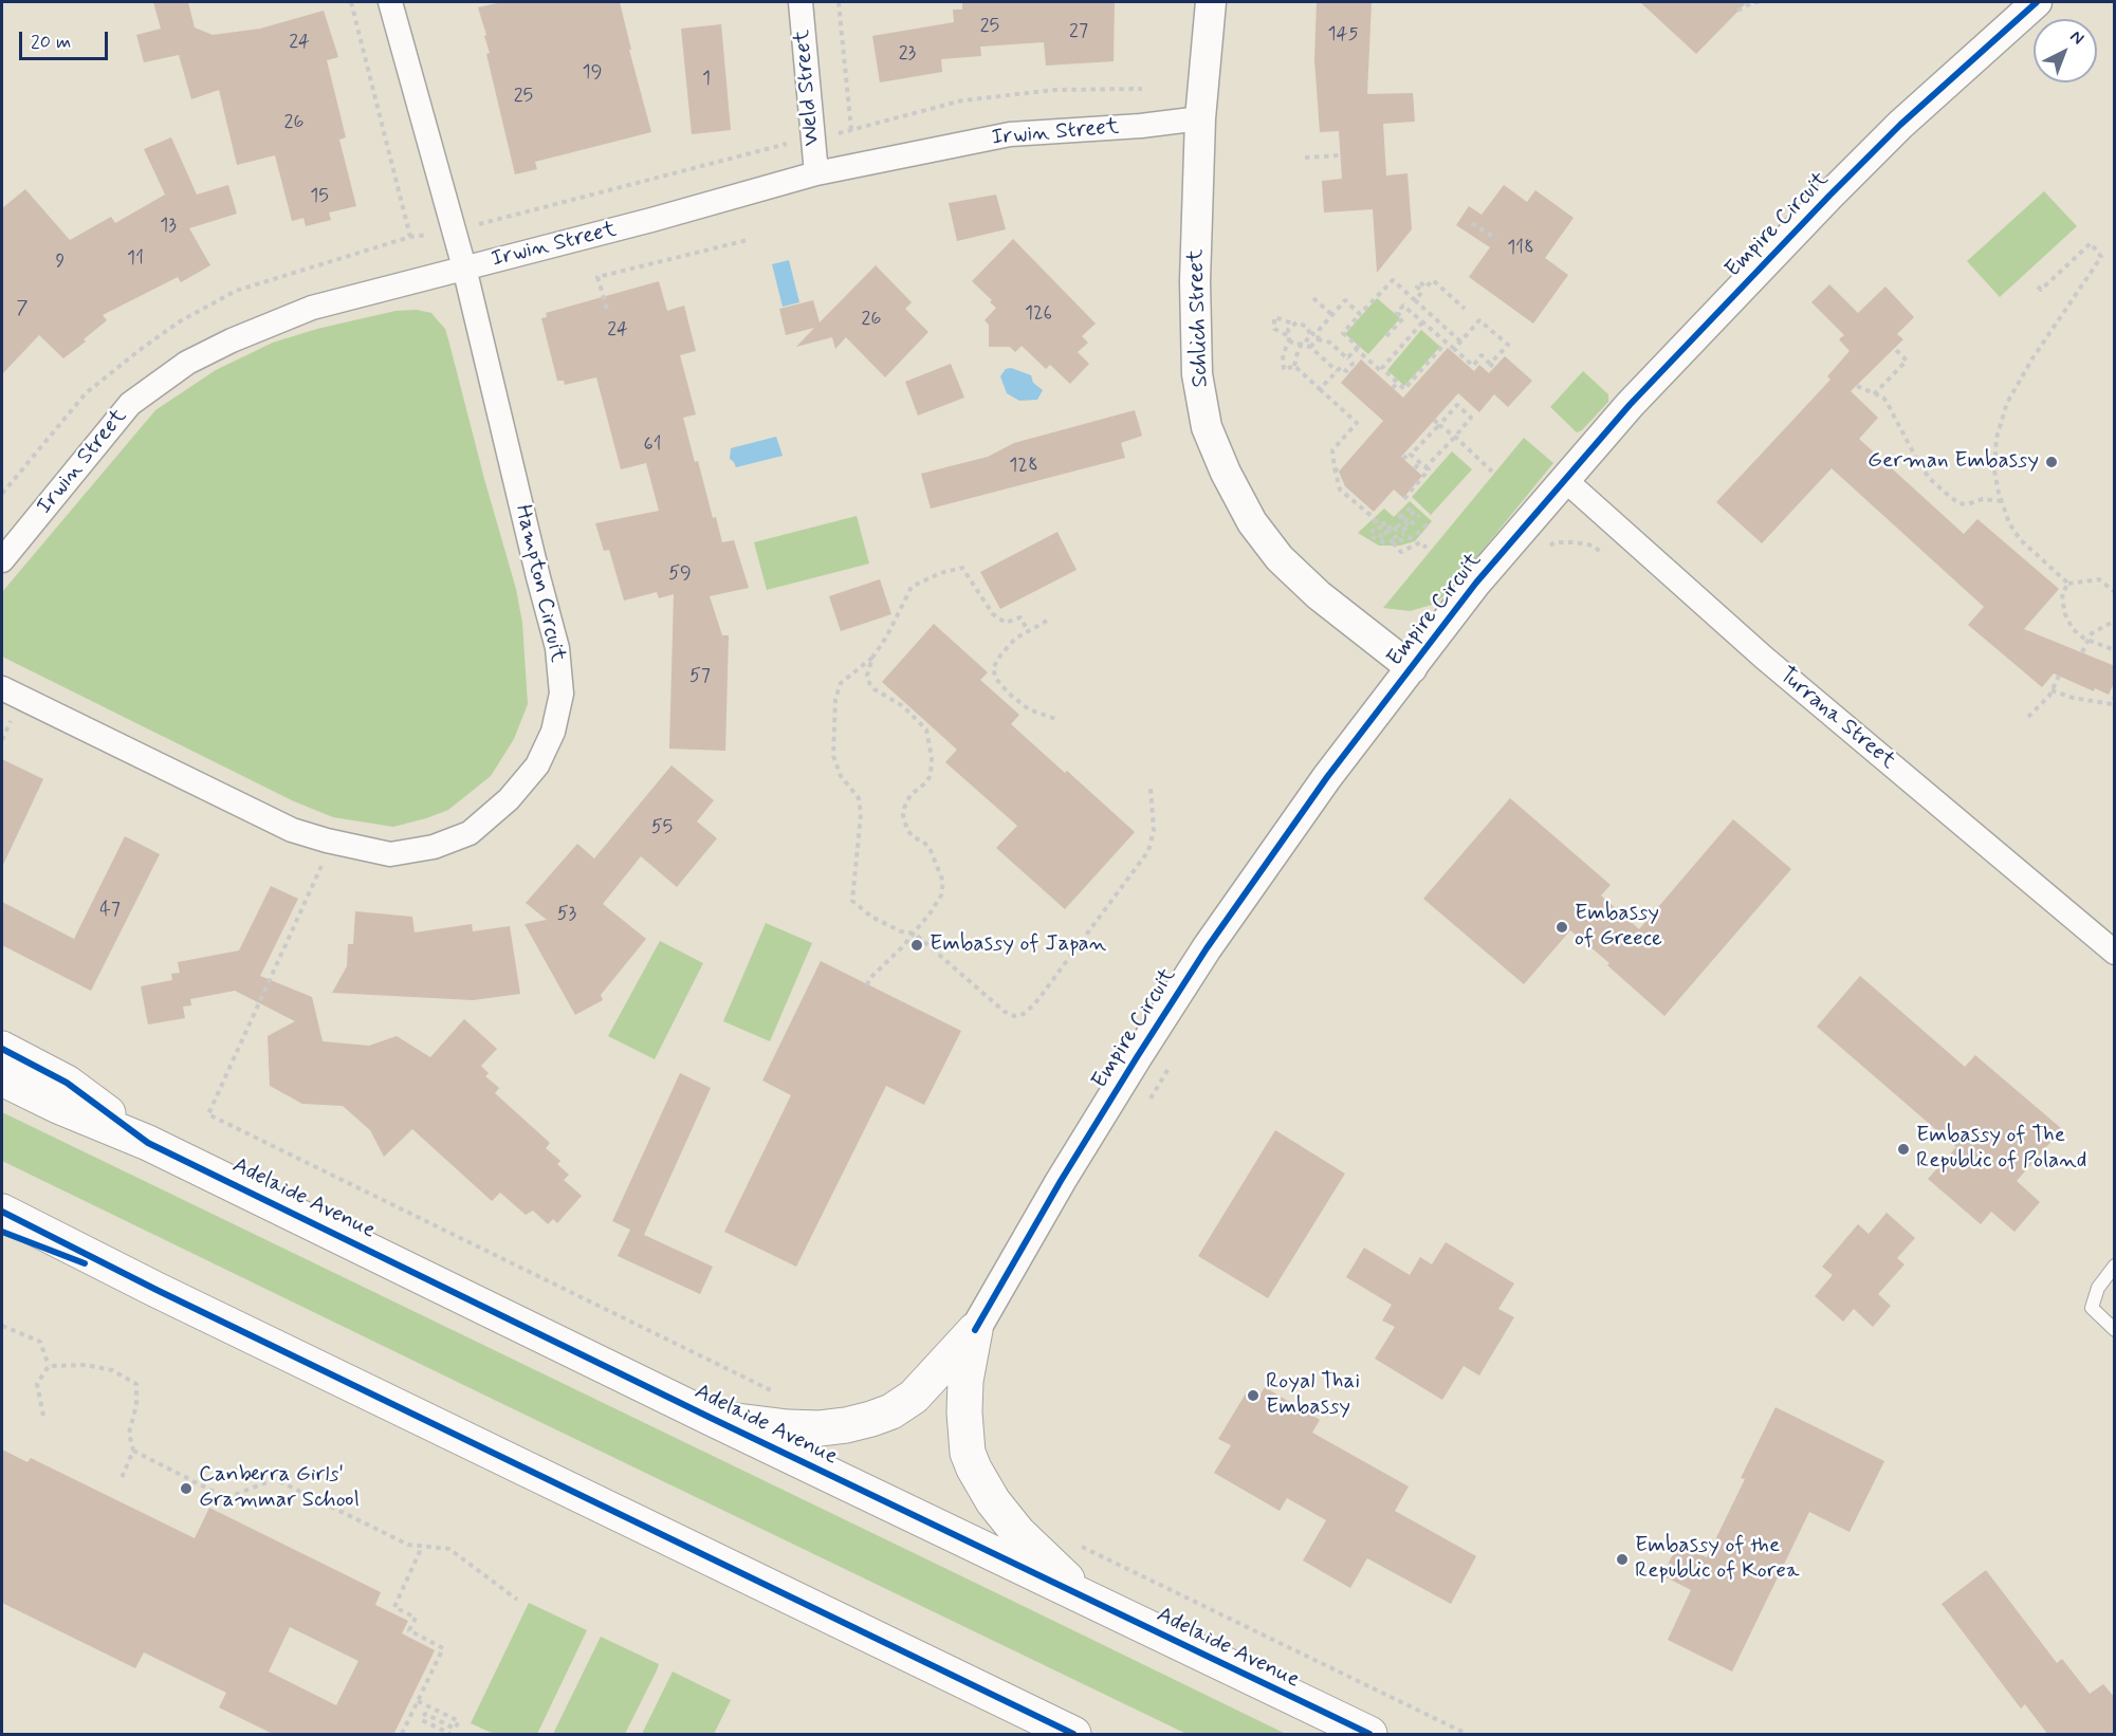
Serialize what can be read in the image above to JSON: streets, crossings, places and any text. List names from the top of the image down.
{
  "streets": {
    "highway": ["Adelaide Avenue"],
    "street": [
      "Weld Street",
      "Irwin Street",
      "Empire Circuit",
      "Schlich Street",
      "Hampton Circuit",
      "Turrana Street"
    ]
  },
  "crossings": [
    ["Weld Street", "Irwin Street"],
    ["Irwin Street", "Schlich Street"],
    ["Irwin Street", "Hampton Circuit"],
    ["Empire Circuit", "Schlich Street"],
    ["Empire Circuit", "Turrana Street"]
  ],
  "places": [
    "German Embassy",
    "Embassy of Greece",
    "Embassy of Japan",
    "Embassy of The Republic of Poland",
    "Royal Thai Embassy",
    "Canberra Girls' Grammar School",
    "Embassy of the Republic of Korea"
  ],
  "house_numbers": [
    "25",
    "27",
    "145",
    "24",
    "23",
    "19",
    "1",
    "25",
    "26",
    "15",
    "13",
    "118",
    "11",
    "9",
    "7",
    "126",
    "26",
    "24",
    "61",
    "128",
    "59",
    "57",
    "55",
    "47",
    "53"
  ],
  "scale_bar": "20 m",
  "north": "top right"
}
